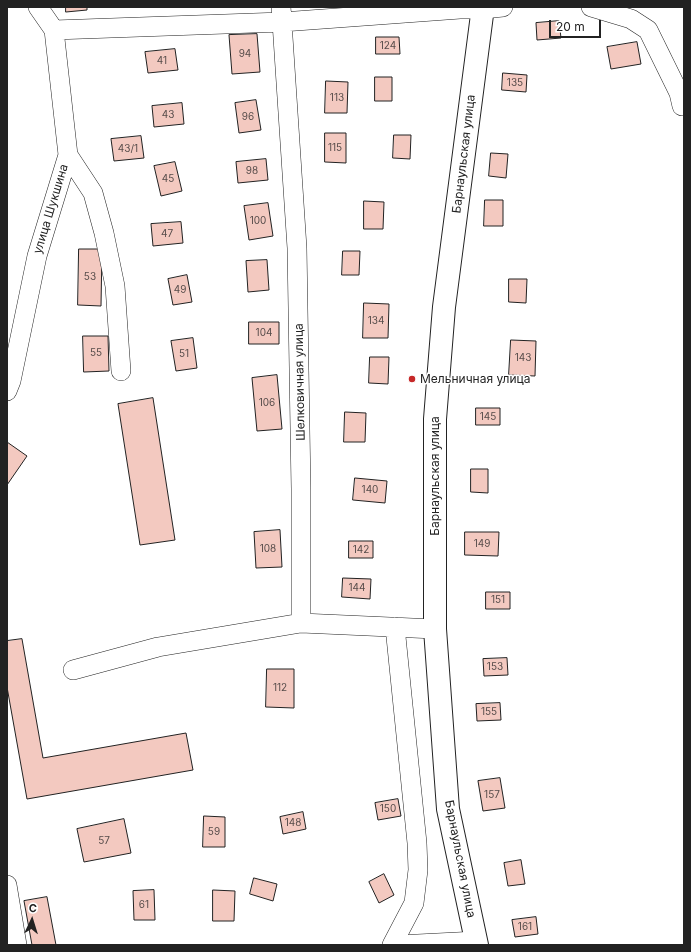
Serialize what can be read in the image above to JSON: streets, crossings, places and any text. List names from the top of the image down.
{
  "streets": {
    "main road": ["Барнаульская улица"],
    "street": ["улица Шукшина", "Шелковичная улица"]
  },
  "places": ["Мельничная улица"],
  "house_numbers": [
    "124",
    "94",
    "41",
    "135",
    "113",
    "43",
    "96",
    "115",
    "43/1",
    "98",
    "45",
    "100",
    "47",
    "53",
    "49",
    "134",
    "104",
    "55",
    "51",
    "143",
    "106",
    "145",
    "140",
    "149",
    "108",
    "142",
    "144",
    "151",
    "153",
    "112",
    "155",
    "157",
    "150",
    "148",
    "59",
    "57",
    "61",
    "161"
  ],
  "scale_bar": "20 m",
  "north": "top"
}
